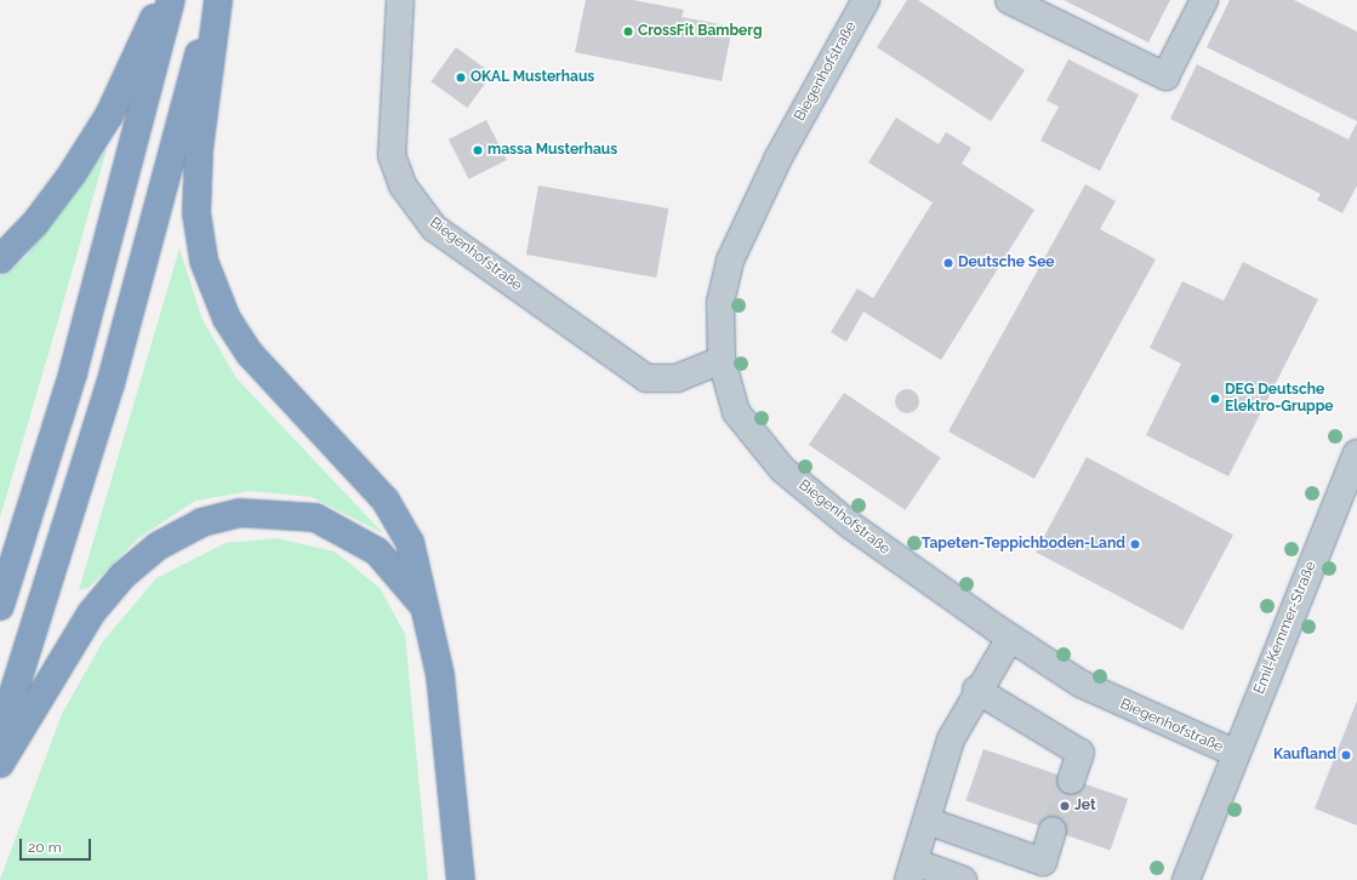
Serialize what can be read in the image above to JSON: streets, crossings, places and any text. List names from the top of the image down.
{
  "streets": {
    "street": ["Biegenhofstraße", "Emil-Kemmer-Straße"]
  },
  "crossings": [
    ["Biegenhofstraße", "Emil-Kemmer-Straße"]
  ],
  "places": [
    "CrossFit Bamberg",
    "OKAL Musterhaus",
    "massa Musterhaus",
    "Deutsche See",
    "DEG Deutsche Elektro-Gruppe",
    "Tapeten-Teppichboden-Land",
    "Kaufland",
    "Jet"
  ],
  "scale_bar": "20 m"
}
